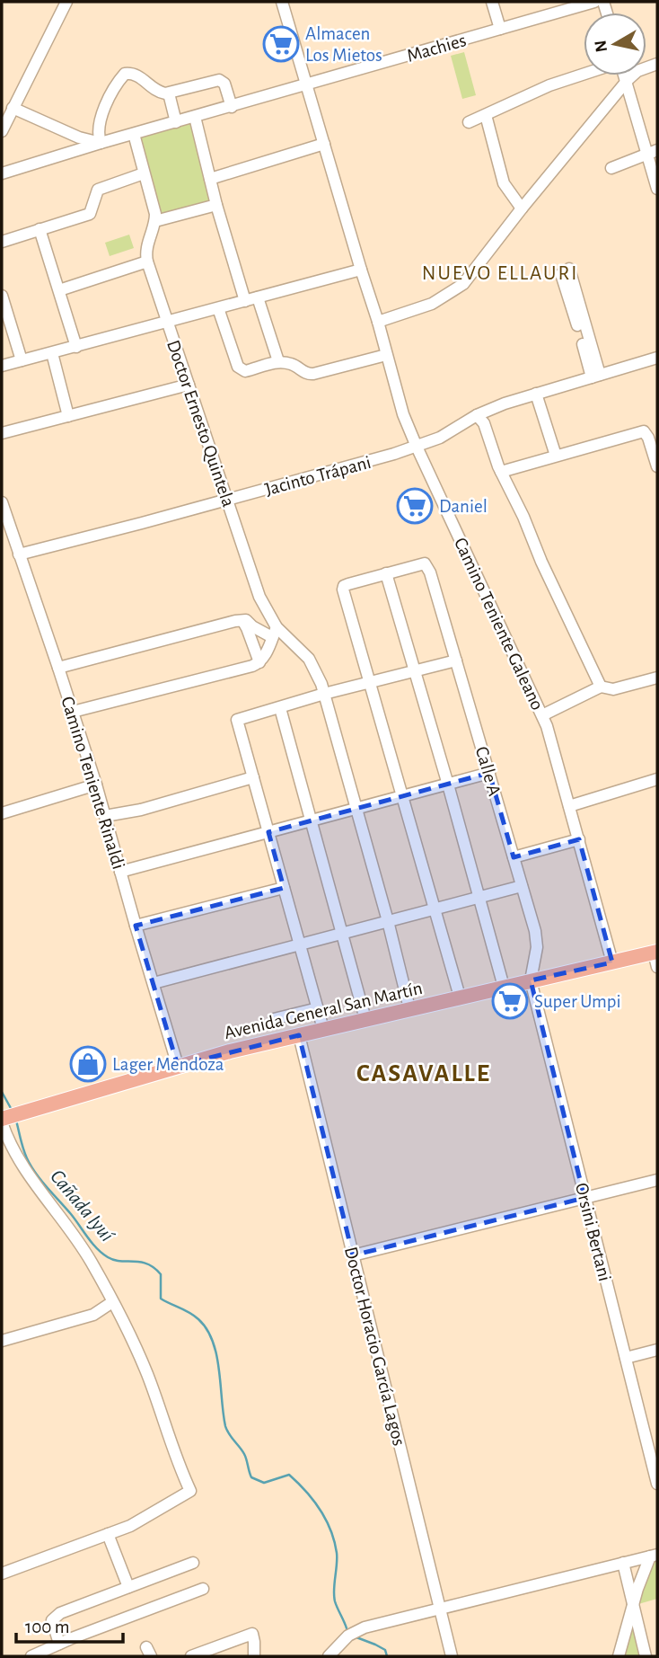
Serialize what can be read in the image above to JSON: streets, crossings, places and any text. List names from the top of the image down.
{
  "streets": {
    "main road": ["Avenida General San Martín"],
    "street": [
      "Machies",
      "Doctor Ernesto Quintela",
      "Jacinto Trápani",
      "Camino Teniente Galeano",
      "Calle A",
      "Camino Teniente Rinaldi",
      "Orsini Bertani",
      "Doctor Horacio García Lagos"
    ]
  },
  "crossings": [
    ["Machies", "Doctor Ernesto Quintela"],
    ["Machies", "Camino Teniente Galeano"],
    ["Doctor Ernesto Quintela", "Jacinto Trápani"],
    ["Doctor Ernesto Quintela", "Avenida General San Martín"],
    ["Jacinto Trápani", "Camino Teniente Galeano"],
    ["Jacinto Trápani", "Camino Teniente Rinaldi"],
    ["Camino Teniente Galeano", "Avenida General San Martín"],
    ["Calle A", "Avenida General San Martín"],
    ["Calle A", "Orsini Bertani"],
    ["Camino Teniente Rinaldi", "Avenida General San Martín"],
    ["Avenida General San Martín", "Orsini Bertani"],
    ["Avenida General San Martín", "Doctor Horacio García Lagos"]
  ],
  "districts": ["NUEVO ELLAURI", "CASAVALLE"],
  "water": ["Cañada Iyuí"],
  "places": {
    "supermarket": ["Almacen Los Mietos", "Daniel", "Super Umpi"],
    "shop": ["Lager Mendoza"]
  },
  "scale_bar": "100 m",
  "north": "left"
}
